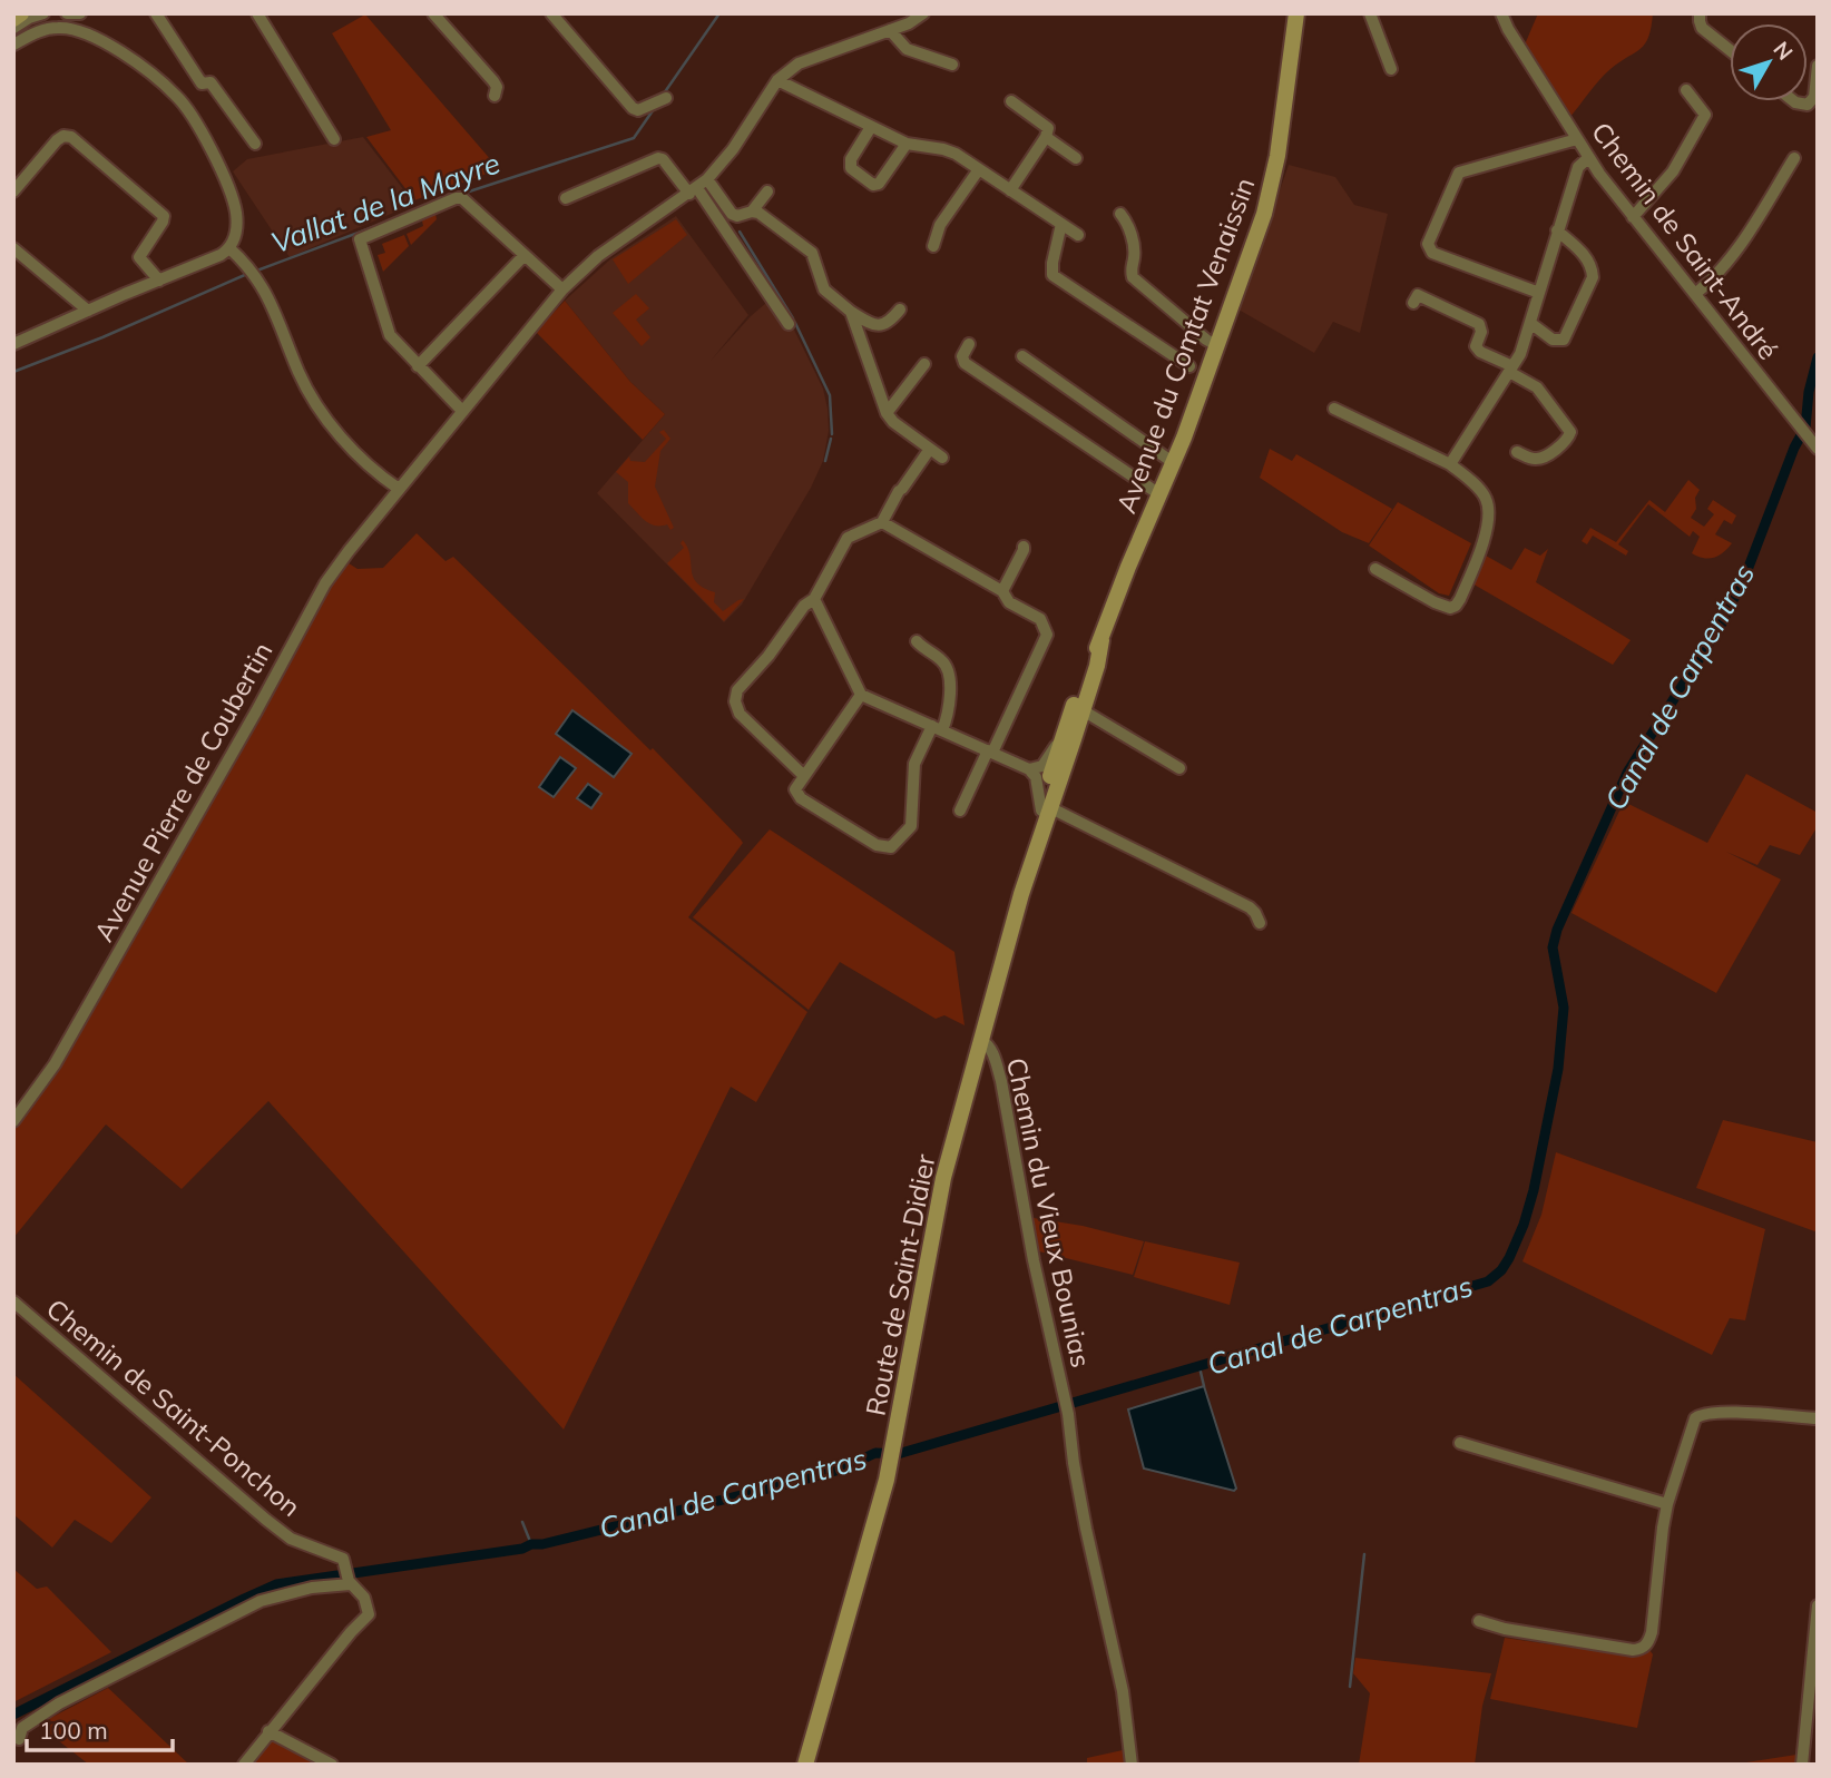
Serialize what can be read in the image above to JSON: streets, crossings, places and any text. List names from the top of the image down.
{
  "streets": {
    "main road": ["Avenue du Comtat Venaissin", "Route de Saint-Didier"],
    "street": [
      "Chemin de Saint-André",
      "Avenue Pierre de Coubertin",
      "Chemin du Vieux Bounias",
      "Chemin de Saint-Ponchon"
    ]
  },
  "crossings": [
    ["Avenue du Comtat Venaissin", "Chemin du Vieux Bounias"],
    ["Avenue du Comtat Venaissin", "Route de Saint-Didier"],
    ["Chemin du Vieux Bounias", "Route de Saint-Didier"]
  ],
  "water": ["Vallat de la Mayre", "Canal de Carpentras"],
  "scale_bar": "100 m",
  "north": "top right"
}
